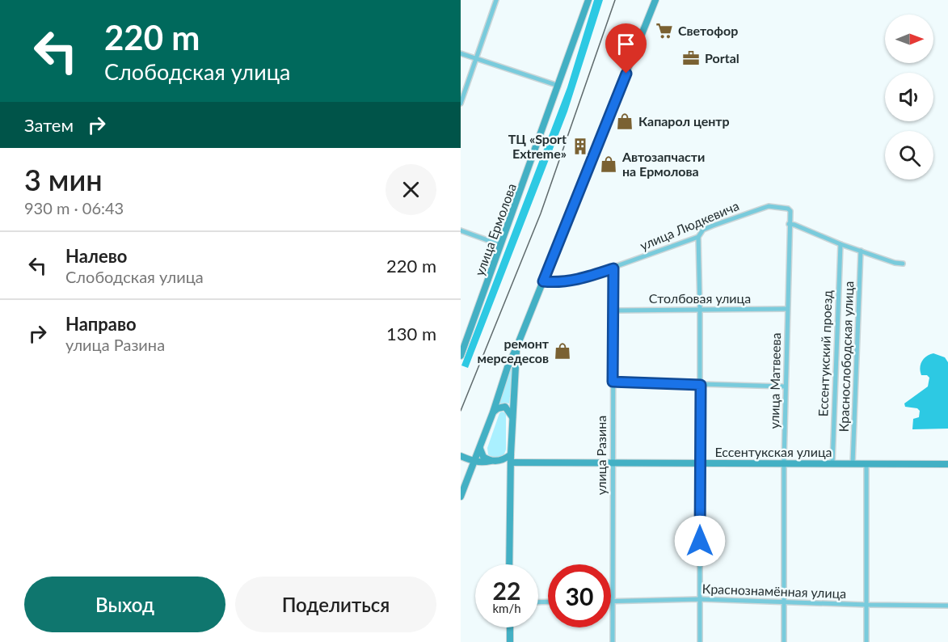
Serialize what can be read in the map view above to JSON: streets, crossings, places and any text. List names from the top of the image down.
{
  "streets": {
    "street": [
      "улица Людкевича",
      "улица Ермолова",
      "Столбовая улица",
      "Ессентукский проезд",
      "Краснослободская улица",
      "улица Матвеева",
      "Ессентукская улица",
      "улица Разина",
      "Краснознамённая улица"
    ]
  },
  "crossings": [
    ["улица Людкевича", "улица Матвеева"],
    ["улица Людкевича", "улица Разина"],
    ["Столбовая улица", "улица Матвеева"],
    ["Столбовая улица", "улица Разина"],
    ["Ессентукский проезд", "Ессентукская улица"],
    ["Краснослободская улица", "Ессентукская улица"],
    ["улица Матвеева", "Ессентукская улица"],
    ["улица Матвеева", "Краснознамённая улица"],
    ["Ессентукская улица", "улица Разина"],
    ["улица Разина", "Краснознамённая улица"]
  ],
  "places": {
    "supermarket": ["Светофор"],
    "office": ["Portal"],
    "shop": ["Капарол центр", "Автозапчасти на Ермолова", "ремонт мерседесов"],
    "building": ["ТЦ «Sport Extreme»"]
  },
  "north": "right",
  "page": {
    "turn": ["220 m", "Слободская улица"],
    "then": "Затем",
    "heading": ["3 мин", "930 m · 06:43"],
    "list": [
      {
        "name": "Налево",
        "note": "Слободская улица",
        "value": "220 m"
      },
      {
        "name": "Направо",
        "note": "улица Разина",
        "value": "130 m"
      }
    ],
    "speed": "22 km/h",
    "limit": "30",
    "buttons": ["Выход", "Поделиться"]
  }
}
